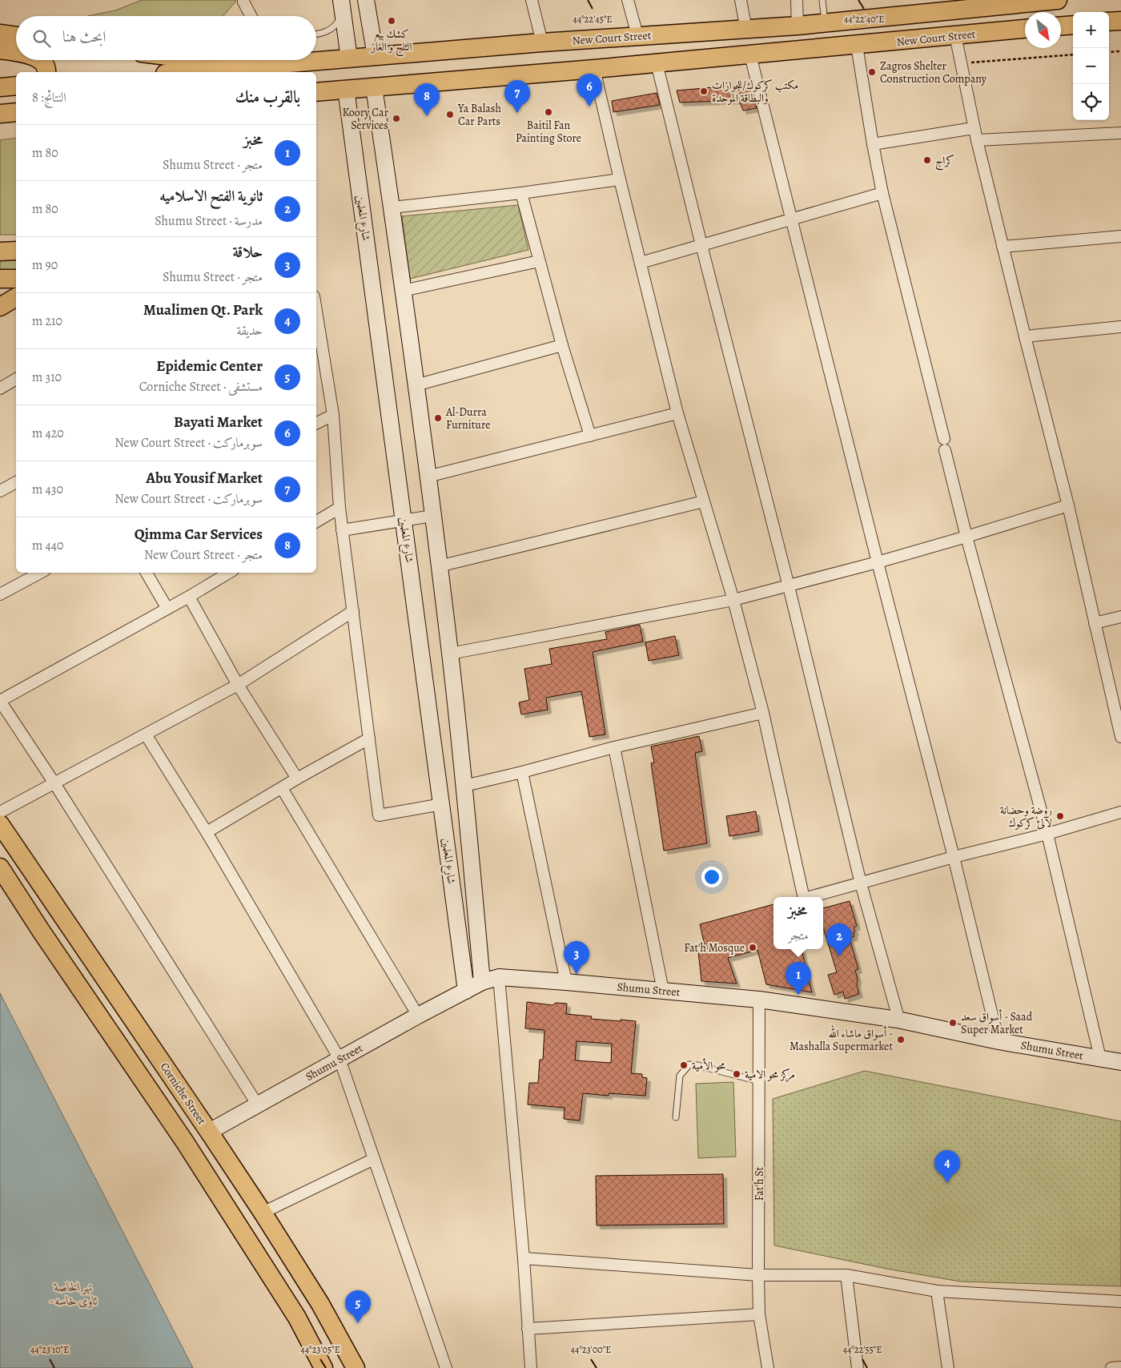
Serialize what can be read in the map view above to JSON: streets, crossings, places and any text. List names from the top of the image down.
{
  "streets": {
    "main road": ["New Court Street", "Corniche Street"],
    "street": ["شارع المعلمين", "Shumu Street", "Fat'h St"]
  },
  "crossings": [
    ["New Court Street", "شارع المعلمين"],
    ["شارع المعلمين", "Shumu Street"],
    ["Shumu Street", "Corniche Street"],
    ["Shumu Street", "Fat'h St"]
  ],
  "water": ["نهر الخاصة - ئاوی خاسە"],
  "places": [
    "كشك بيع الثلج و الغاز",
    "Zagros Shelter Construction Company",
    "مكتب كركوك/للجوازات والبطاقة الموحدة",
    "Baitil Fan Painting Store",
    "Ya Balash Car Parts",
    "Koory Car Services",
    "كراج",
    "Al-Durra Furniture",
    "روضة وحضانة لآلئ كركوك",
    "Fat'h Mosque",
    "أسواق سعد - Saad Super Market",
    "أسواق ماشاء الله - Mashalla Supermarket",
    "محو الأمية",
    "مركز محو الامية"
  ],
  "north": "bottom right",
  "page": {
    "map_buttons": ["+", "−"],
    "search": "ابحث هنا",
    "heading": ["بالقرب منك", "النتائج: 8"],
    "pins": [
      "6",
      "7",
      "8",
      "2",
      "3",
      "1",
      "4",
      "5"
    ],
    "list": [
      {
        "mark": "1",
        "name": "مخبز",
        "note": "متجر · Shumu Street",
        "value": "80 m"
      },
      {
        "mark": "2",
        "name": "ثانوية الفتح الاسلاميه",
        "note": "مدرسة · Shumu Street",
        "value": "80 m"
      },
      {
        "mark": "3",
        "name": "حلاقة",
        "note": "متجر · Shumu Street",
        "value": "90 m"
      },
      {
        "mark": "4",
        "name": "Mualimen Qt. Park",
        "note": "حديقة",
        "value": "210 m"
      },
      {
        "mark": "5",
        "name": "Epidemic Center",
        "note": "مستشفى · Corniche Street",
        "value": "310 m"
      },
      {
        "mark": "6",
        "name": "Bayati Market",
        "note": "سوبرماركت · New Court Street",
        "value": "420 m"
      },
      {
        "mark": "7",
        "name": "Abu Yousif Market",
        "note": "سوبرماركت · New Court Street",
        "value": "430 m"
      },
      {
        "mark": "8",
        "name": "Qimma Car Services",
        "note": "متجر · New Court Street",
        "value": "440 m"
      }
    ],
    "popup": ["مخبز", "متجر"]
  },
  "coordinates": [
    "44°22'45\"E",
    "44°22'40\"E",
    "44°23'10\"E",
    "44°23'05\"E",
    "44°23'00\"E",
    "44°22'55\"E"
  ]
}
